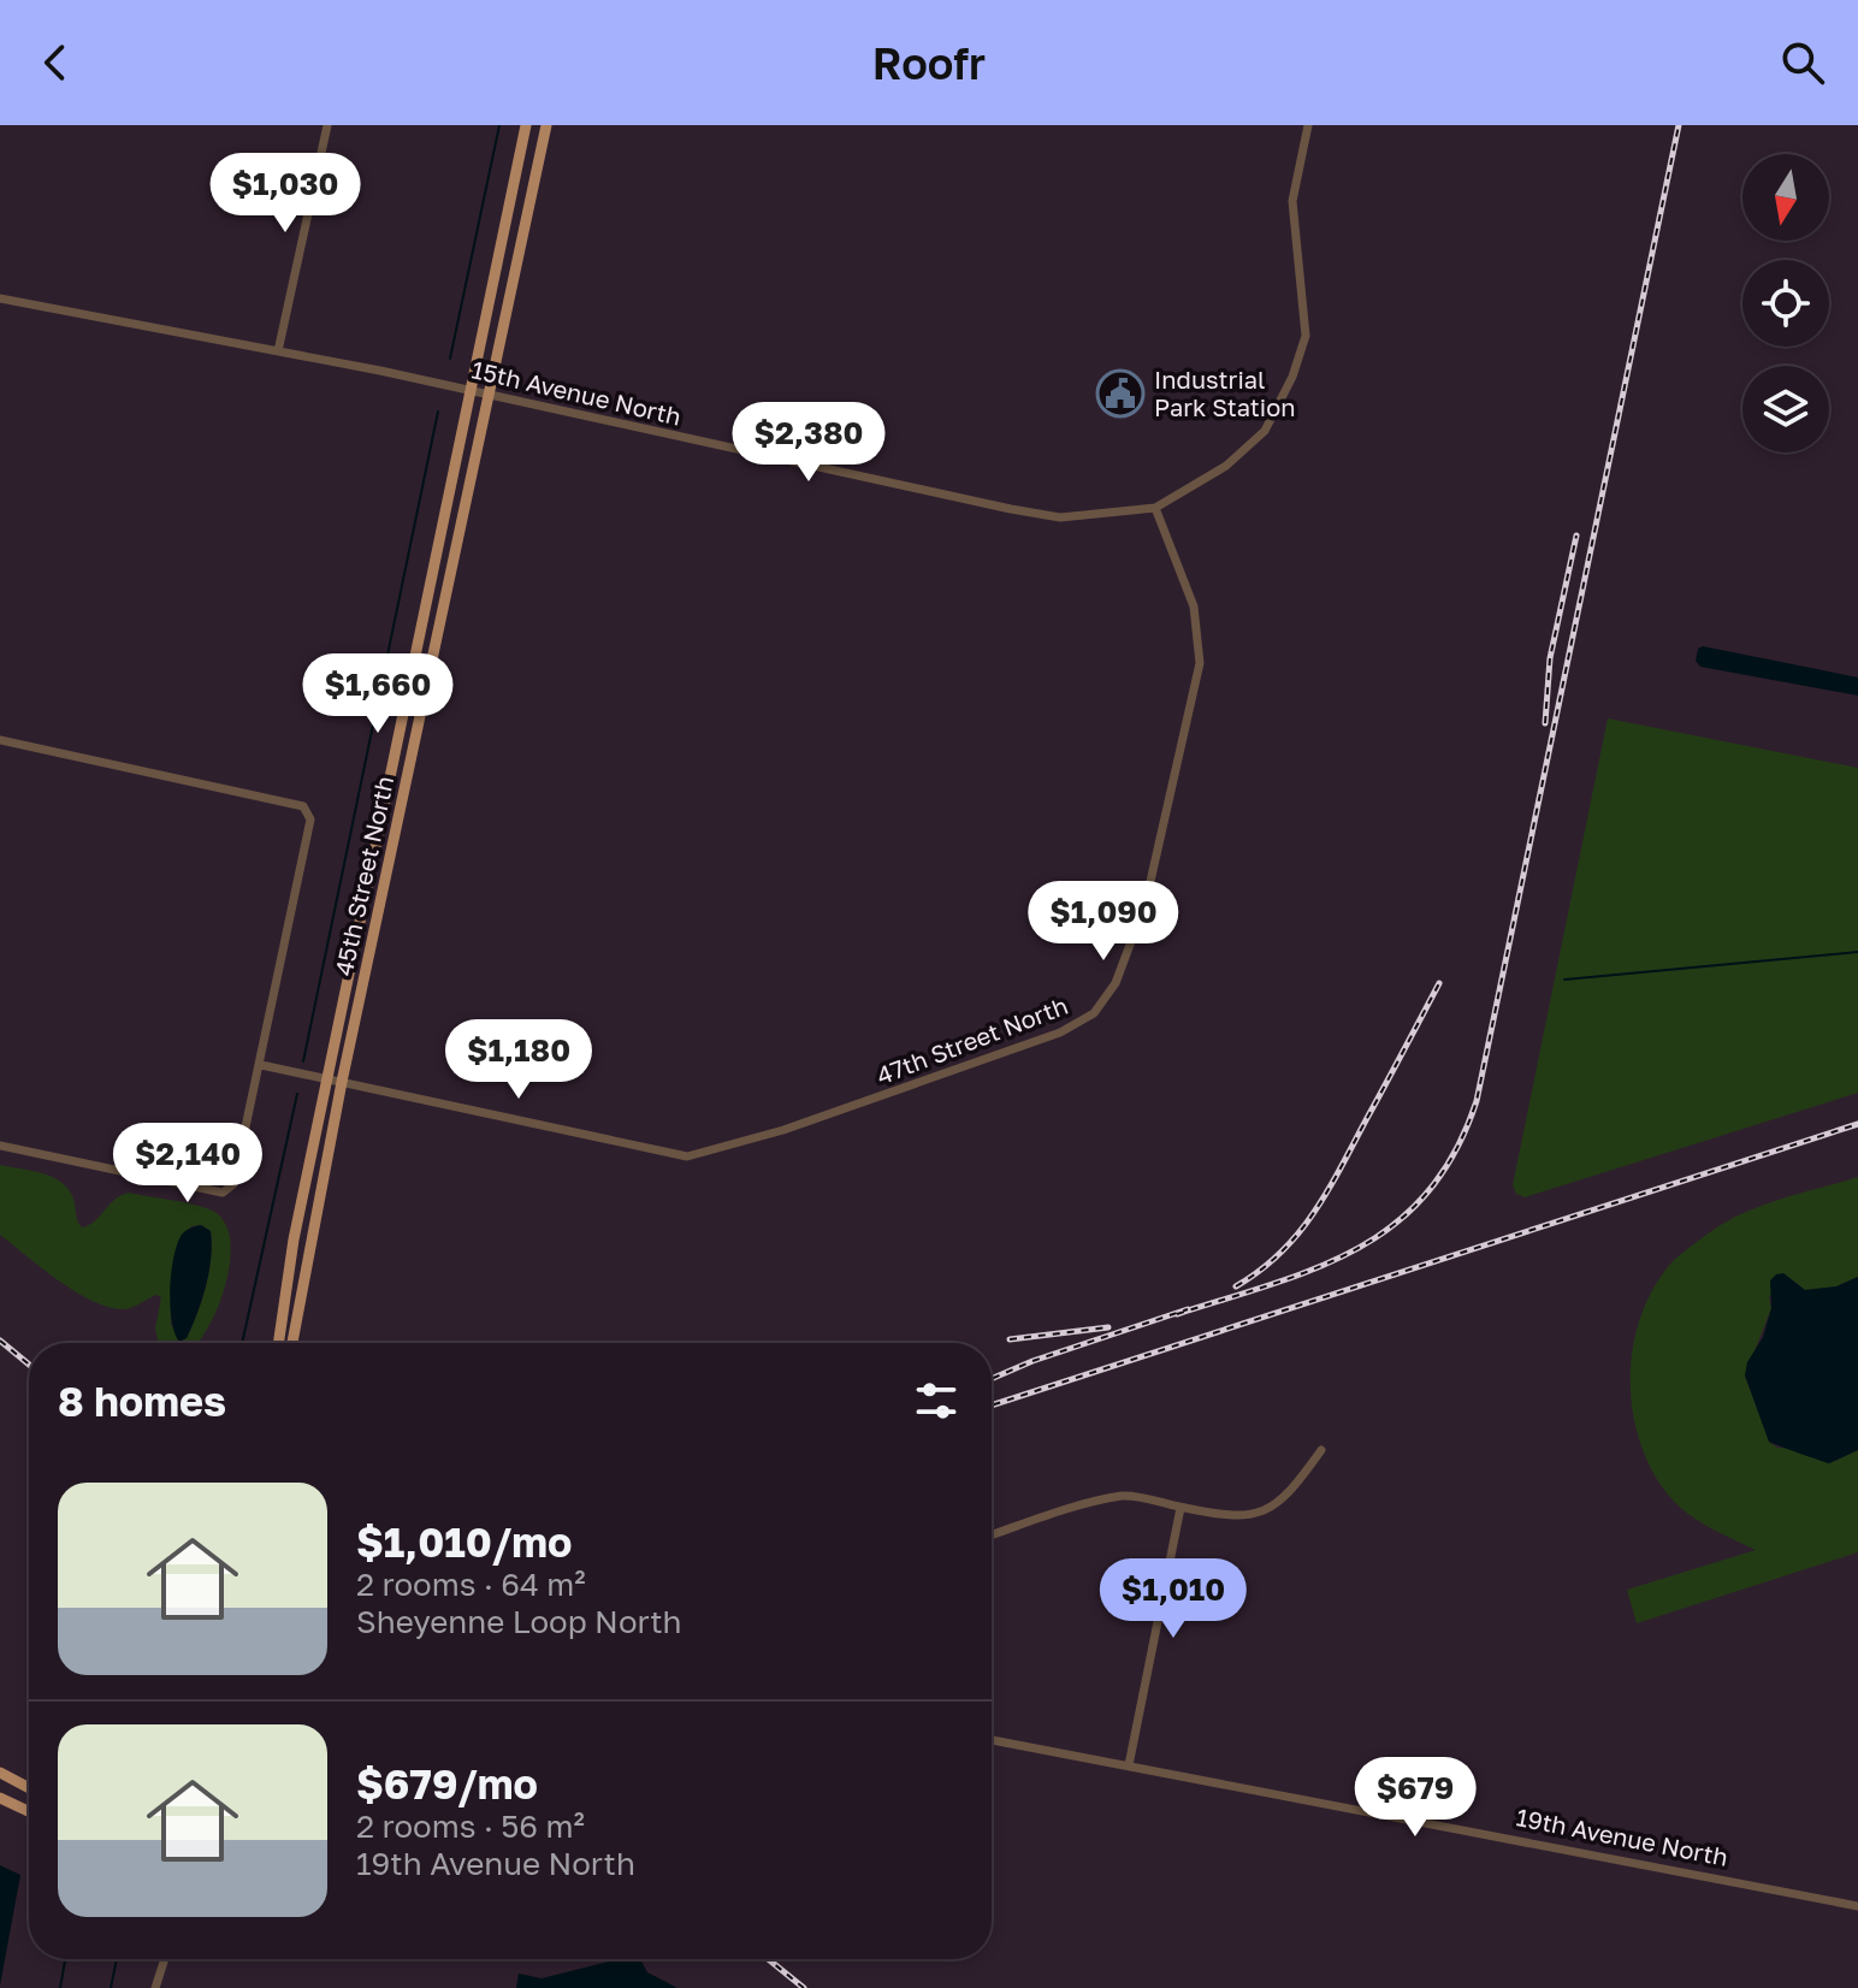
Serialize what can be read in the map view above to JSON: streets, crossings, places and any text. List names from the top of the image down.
{
  "streets": {
    "main road": ["45th Street North"],
    "street": ["15th Avenue North", "47th Street North", "19th Avenue North"]
  },
  "crossings": [
    ["15th Avenue North", "45th Street North"],
    ["15th Avenue North", "47th Street North"],
    ["45th Street North", "47th Street North"]
  ],
  "places": {
    "public building": ["Industrial Park Station"]
  },
  "north": "bottom",
  "page": {
    "header": "Roofr",
    "price": [
      "$1,030",
      "$2,380",
      "$1,660",
      "$1,090",
      "$1,180",
      "$2,140",
      "$1,010",
      "$679"
    ],
    "heading": "8 homes",
    "list": [
      {
        "name": "$1,010/mo",
        "note": "2 rooms · 64 m² · Sheyenne Loop North"
      },
      {
        "name": "$679/mo",
        "note": "2 rooms · 56 m² · 19th Avenue North"
      }
    ]
  }
}
